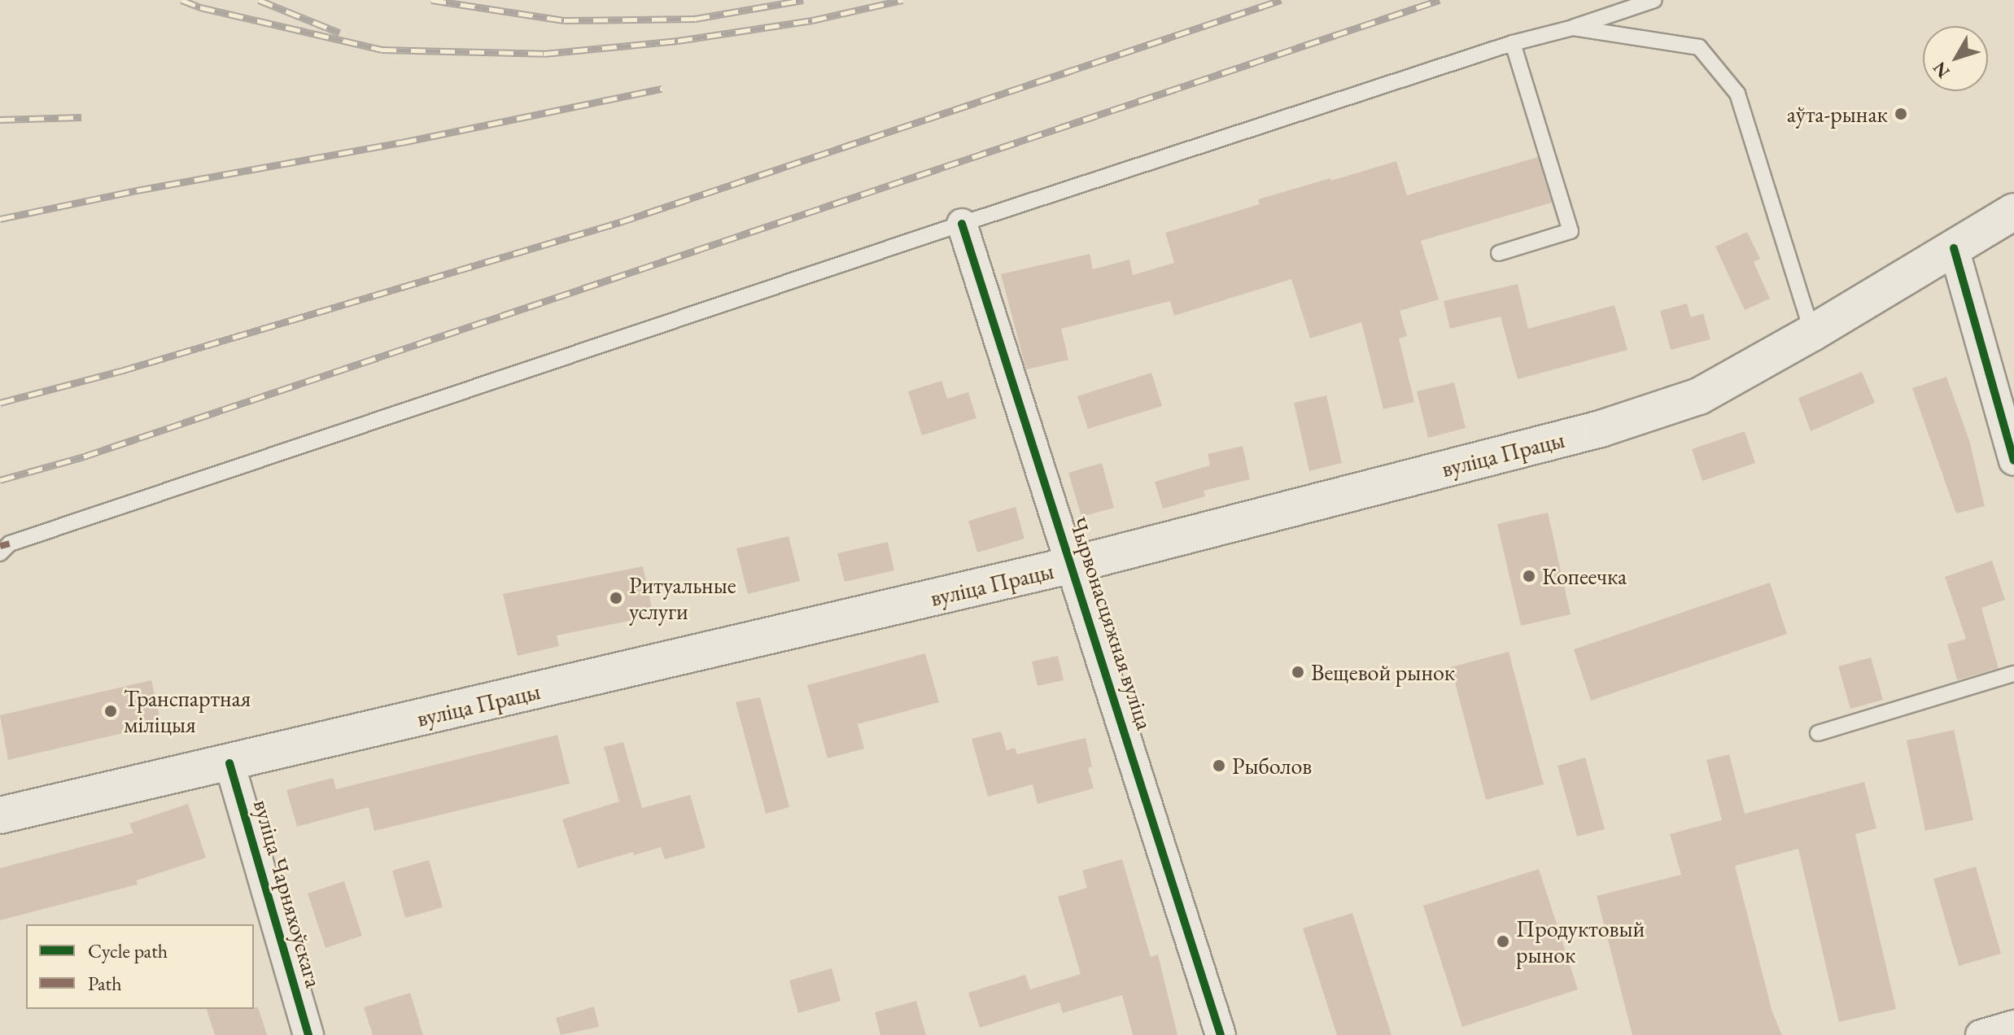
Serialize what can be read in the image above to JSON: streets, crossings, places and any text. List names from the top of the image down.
{
  "streets": {
    "main road": ["вуліца Працы"],
    "street": ["Чырвонасцяжная вуліца", "вуліца Чарняхоўскага"]
  },
  "crossings": [
    ["вуліца Працы", "Чырвонасцяжная вуліца"],
    ["вуліца Працы", "вуліца Чарняхоўскага"]
  ],
  "places": [
    "аўта-рынак",
    "Копеечка",
    "Ритуальные услуги",
    "Вещевой рынок",
    "Транспартная міліцыя",
    "Рыболов",
    "Продуктовый рынок"
  ],
  "legend": ["Cycle path", "Path"],
  "north": "bottom left"
}
